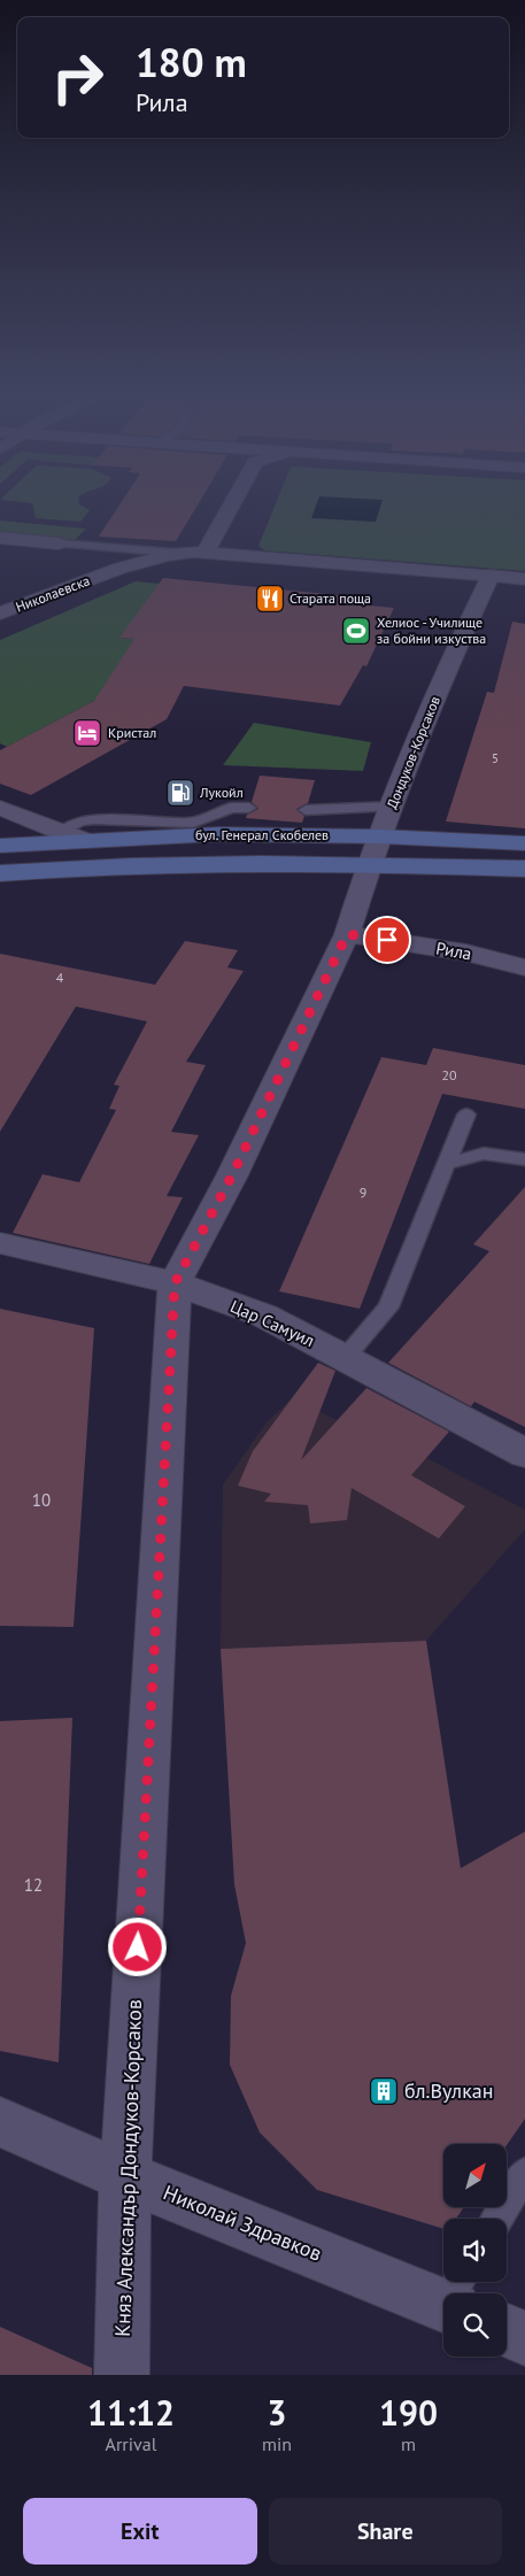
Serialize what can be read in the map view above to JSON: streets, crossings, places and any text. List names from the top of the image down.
{
  "streets": {
    "main road": ["бул. Генерал Скобелев"],
    "street": [
      "Николаевска",
      "Дондуков-Корсаков",
      "Рила",
      "Цар Самуил",
      "Княз Александър Дондуков-Корсаков",
      "Николай Здравков"
    ]
  },
  "crossings": [
    ["Николаевска", "Дондуков-Корсаков"],
    ["Дондуков-Корсаков", "бул. Генерал Скобелев"],
    ["Дондуков-Корсаков", "Рила"],
    ["Дондуков-Корсаков", "Княз Александър Дондуков-Корсаков"],
    ["Рила", "Княз Александър Дондуков-Корсаков"],
    ["Цар Самуил", "Княз Александър Дондуков-Корсаков"],
    ["Княз Александър Дондуков-Корсаков", "Николай Здравков"]
  ],
  "places": {
    "restaurant": ["Старата поща"],
    "sports": ["Хелиос - Училище за бойни изкуства"],
    "hotel": ["Кристал"],
    "fuel station": ["Лукойл"],
    "building": ["бл.Вулкан"]
  },
  "house_numbers": [
    "5",
    "4",
    "20",
    "9",
    "10",
    "12"
  ],
  "north": "top right",
  "page": {
    "turn": ["180 m", "Рила"],
    "eta": [
      "11:12",
      "Arrival",
      "3",
      "min",
      "190",
      "m"
    ],
    "buttons": ["Exit", "Share"]
  }
}
